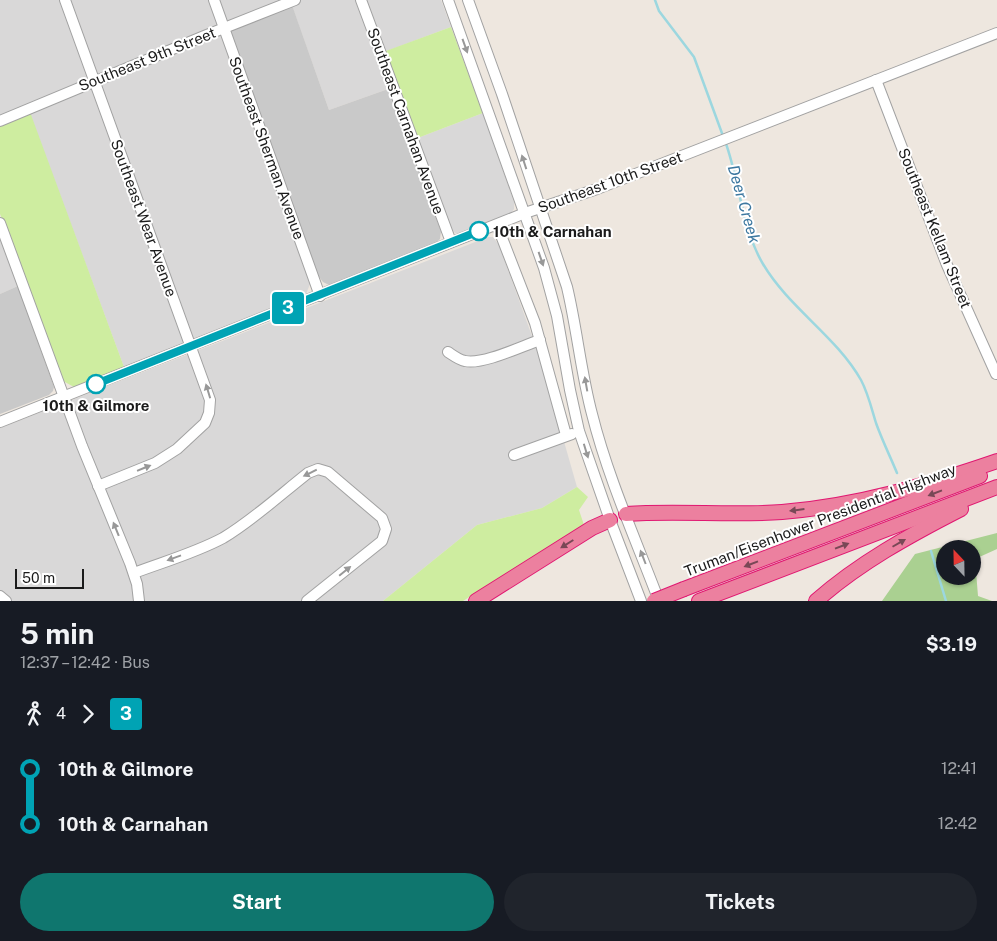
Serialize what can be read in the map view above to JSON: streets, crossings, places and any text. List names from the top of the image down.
{
  "streets": {
    "highway": ["Truman/Eisenhower Presidential Highway"],
    "street": [
      "Southeast 9th Street",
      "Southeast Carnahan Avenue",
      "Southeast Sherman Avenue",
      "Southeast 10th Street",
      "Southeast Wear Avenue",
      "Southeast Kellam Street"
    ]
  },
  "crossings": [
    ["Southeast 9th Street", "Southeast Sherman Avenue"],
    ["Southeast 9th Street", "Southeast Wear Avenue"],
    ["Southeast Carnahan Avenue", "Southeast 10th Street"],
    ["Southeast Sherman Avenue", "Southeast 10th Street"],
    ["Southeast 10th Street", "Southeast Wear Avenue"],
    ["Southeast 10th Street", "Southeast Kellam Street"]
  ],
  "water": ["Deer Creek"],
  "places": ["10th & Carnahan", "10th & Gilmore"],
  "lines": ["bus line 3"],
  "scale_bar": "50 m",
  "north": "top",
  "page": {
    "on_map": "3",
    "scale": "50 m",
    "heading": ["5 min", "12:37 – 12:42 · Bus", "$3.19"],
    "legs": ["4", "3"],
    "list": [
      {
        "name": "10th & Gilmore",
        "value": "12:41"
      },
      {
        "name": "10th & Carnahan",
        "value": "12:42"
      }
    ],
    "buttons": ["Start", "Tickets"]
  }
}
